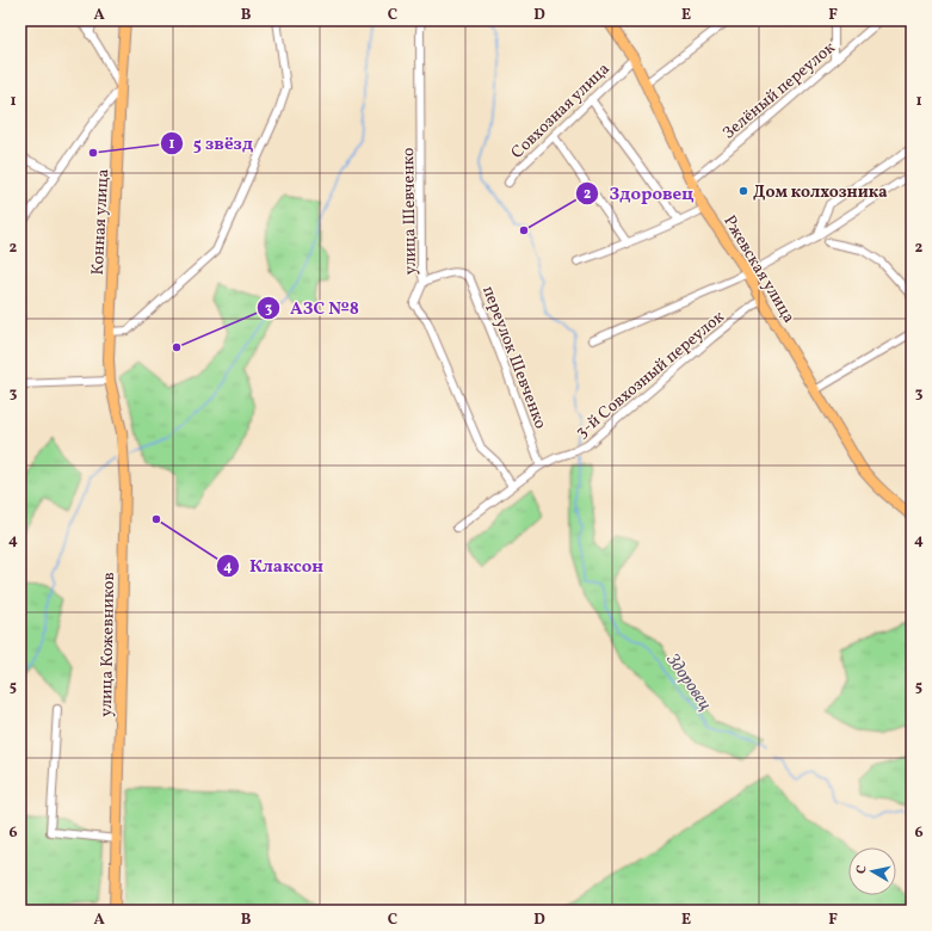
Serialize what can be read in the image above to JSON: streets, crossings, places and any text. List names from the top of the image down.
{
  "streets": {
    "main road": ["Конная улица", "Ржевская улица", "улица Кожевников"],
    "street": [
      "Зелёный переулок",
      "Совхозная улица",
      "улица Шевченко",
      "переулок Шевченко",
      "3-й Совхозный переулок"
    ]
  },
  "crossings": [
    ["Зелёный переулок", "Ржевская улица"],
    ["Совхозная улица", "Ржевская улица"],
    ["улица Шевченко", "переулок Шевченко"],
    ["улица Шевченко", "3-й Совхозный переулок"],
    ["Конная улица", "улица Кожевников"],
    ["Ржевская улица", "3-й Совхозный переулок"],
    ["переулок Шевченко", "3-й Совхозный переулок"]
  ],
  "water": ["Здоровец"],
  "places": [
    "5 звёзд",
    "Дом колхозника",
    "Здоровец",
    "АЗС №8",
    "Клаксон"
  ],
  "north": "left",
  "grid": {
    "columns": [
      "A",
      "B",
      "C",
      "D",
      "E",
      "F"
    ],
    "rows": [
      "1",
      "2",
      "3",
      "4",
      "5",
      "6"
    ]
  }
}
